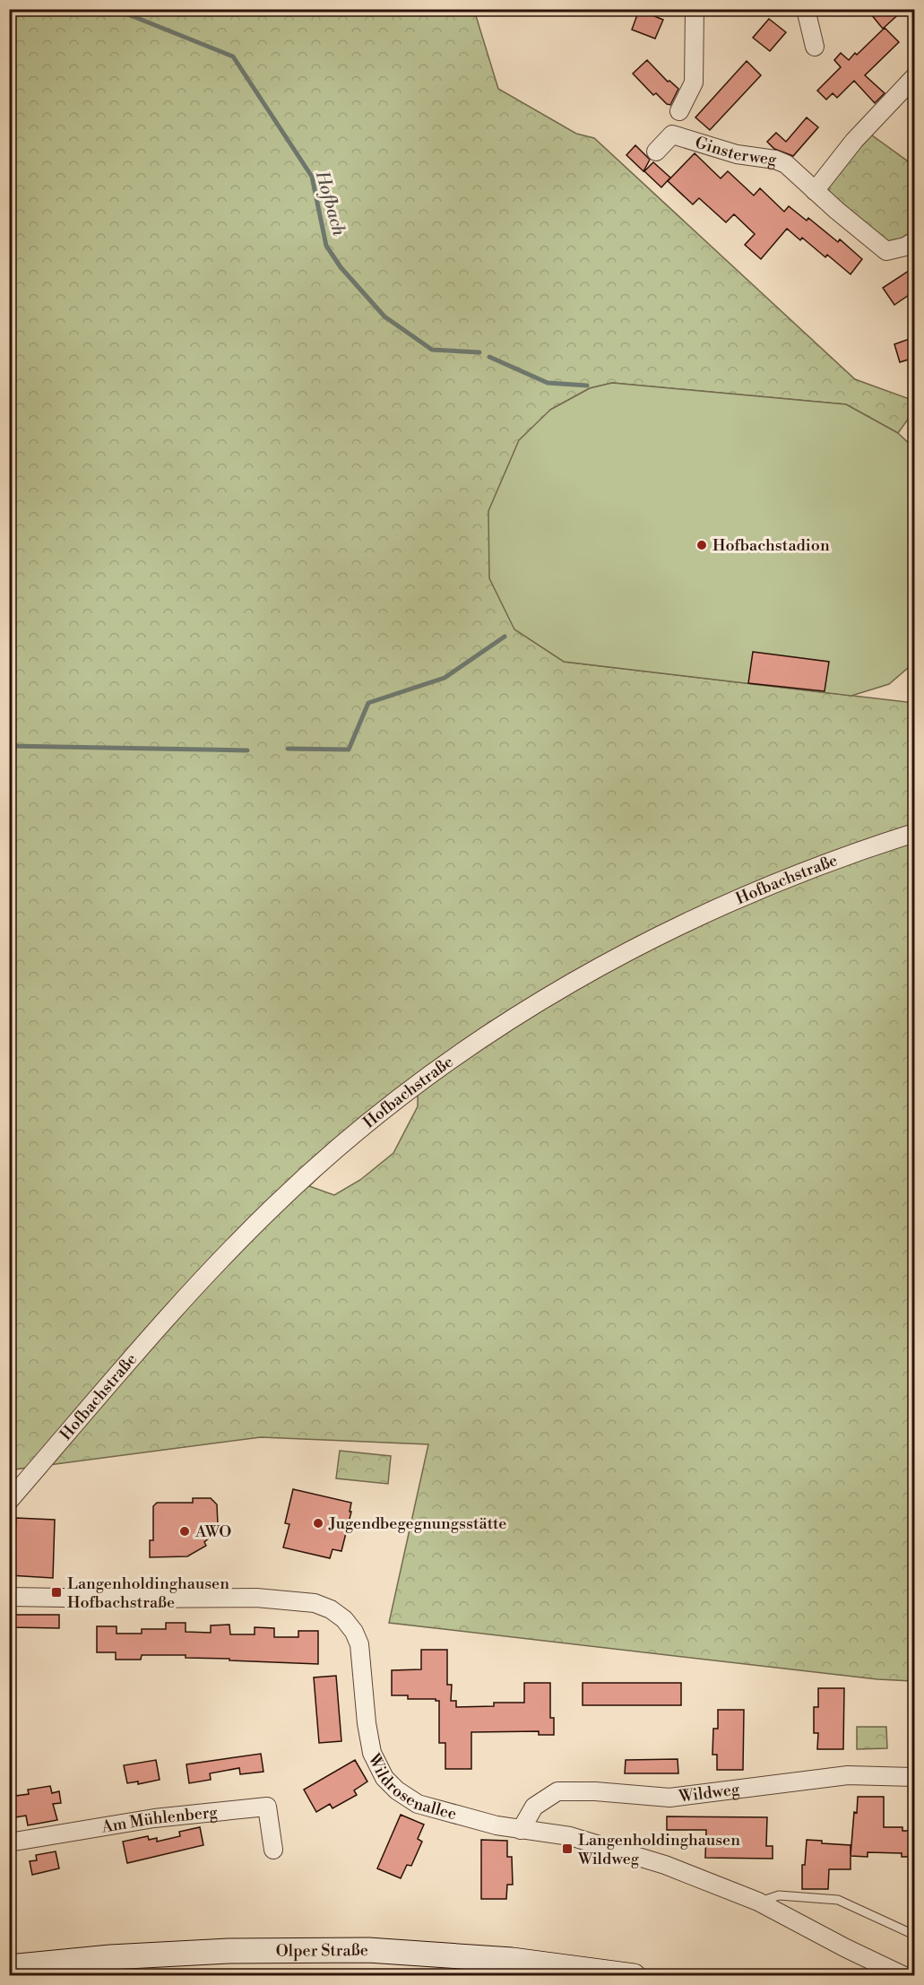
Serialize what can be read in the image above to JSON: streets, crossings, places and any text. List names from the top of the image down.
{
  "streets": {
    "main road": ["Olper Straße"],
    "street": [
      "Ginsterweg",
      "Hofbachstraße",
      "Wildrosenallee",
      "Wildweg",
      "Am Mühlenberg"
    ]
  },
  "crossings": [
    ["Wildrosenallee", "Wildweg"]
  ],
  "water": ["Hofbach"],
  "places": {
    "other": ["Hofbachstadion", "Jugendbegegnungsstätte", "AWO"],
    "transit": ["Langenholdinghausen Hofbachstraße", "Langenholdinghausen Wildweg"]
  }
}
